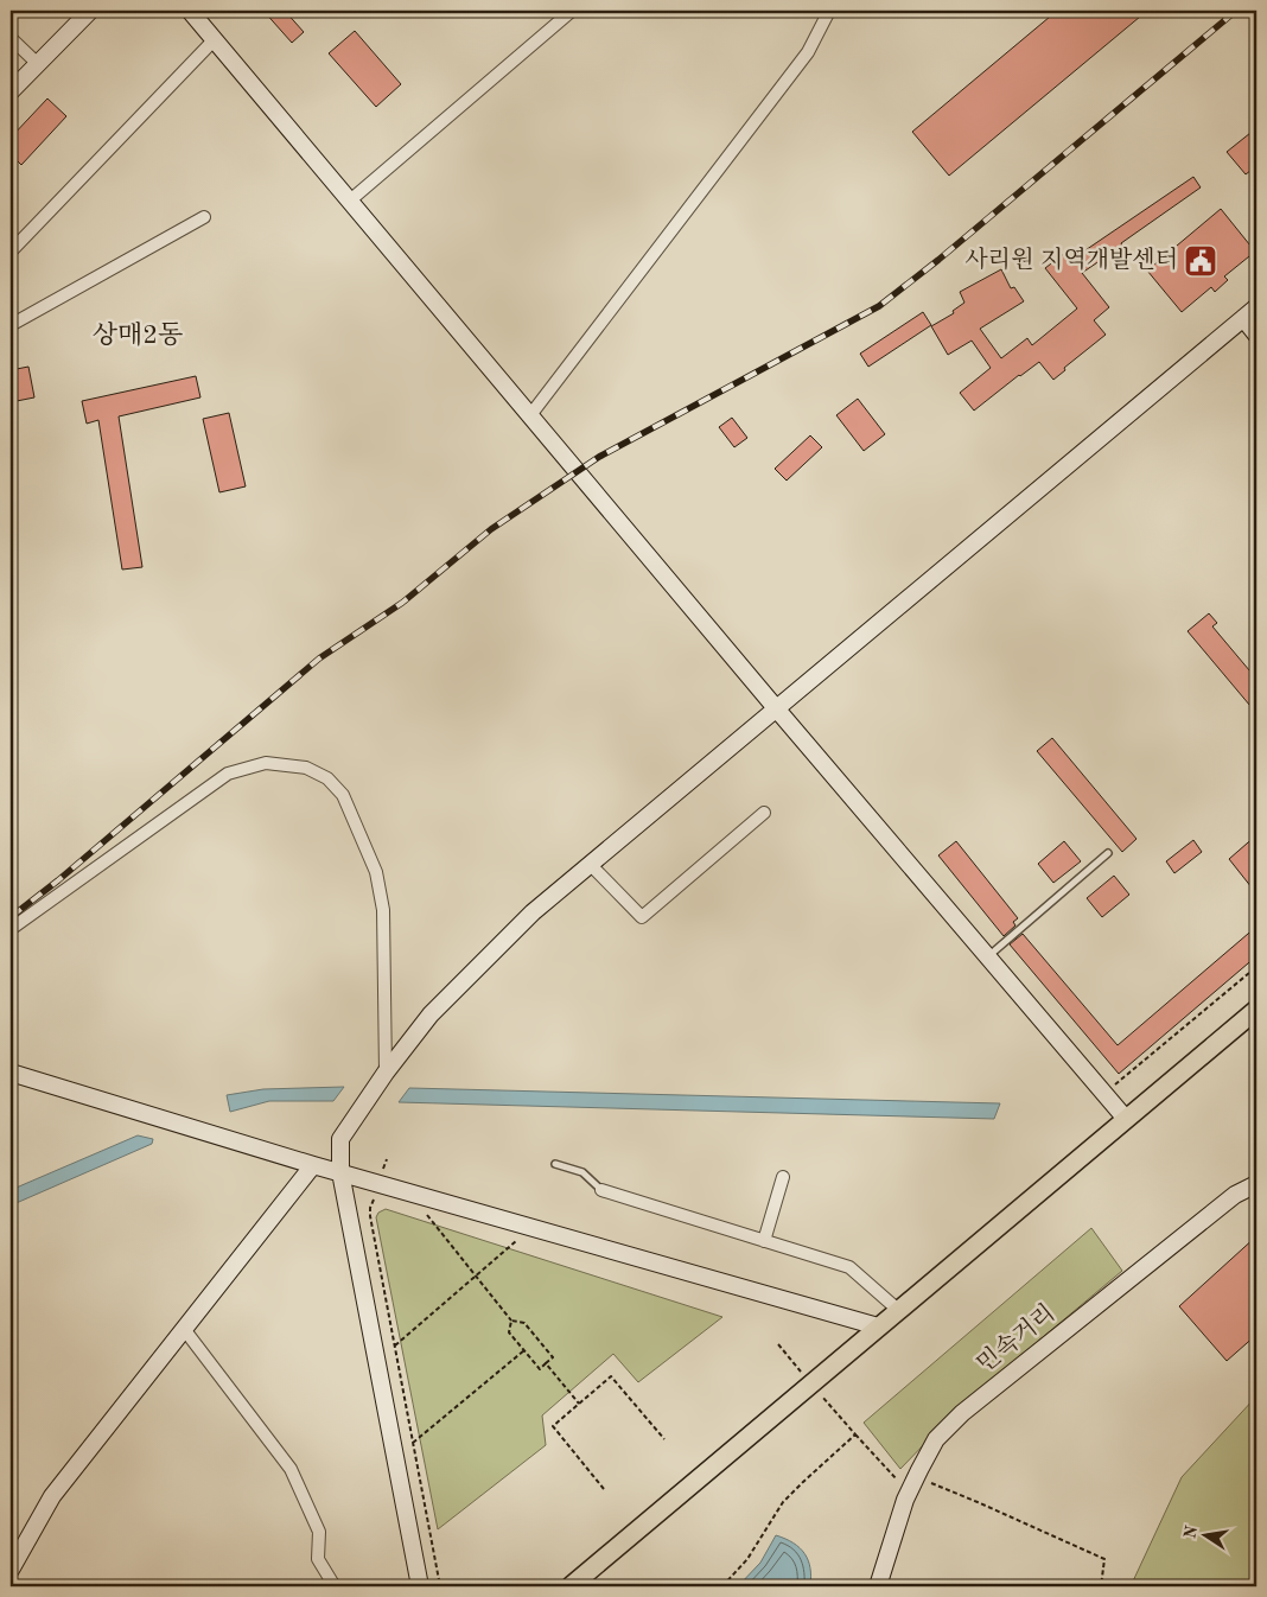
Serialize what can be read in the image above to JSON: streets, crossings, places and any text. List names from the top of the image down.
{
  "streets": {
    "street": ["민속거리"]
  },
  "districts": ["상매2동"],
  "places": {
    "public building": ["사리원 지역개발센터"]
  },
  "north": "left"
}
